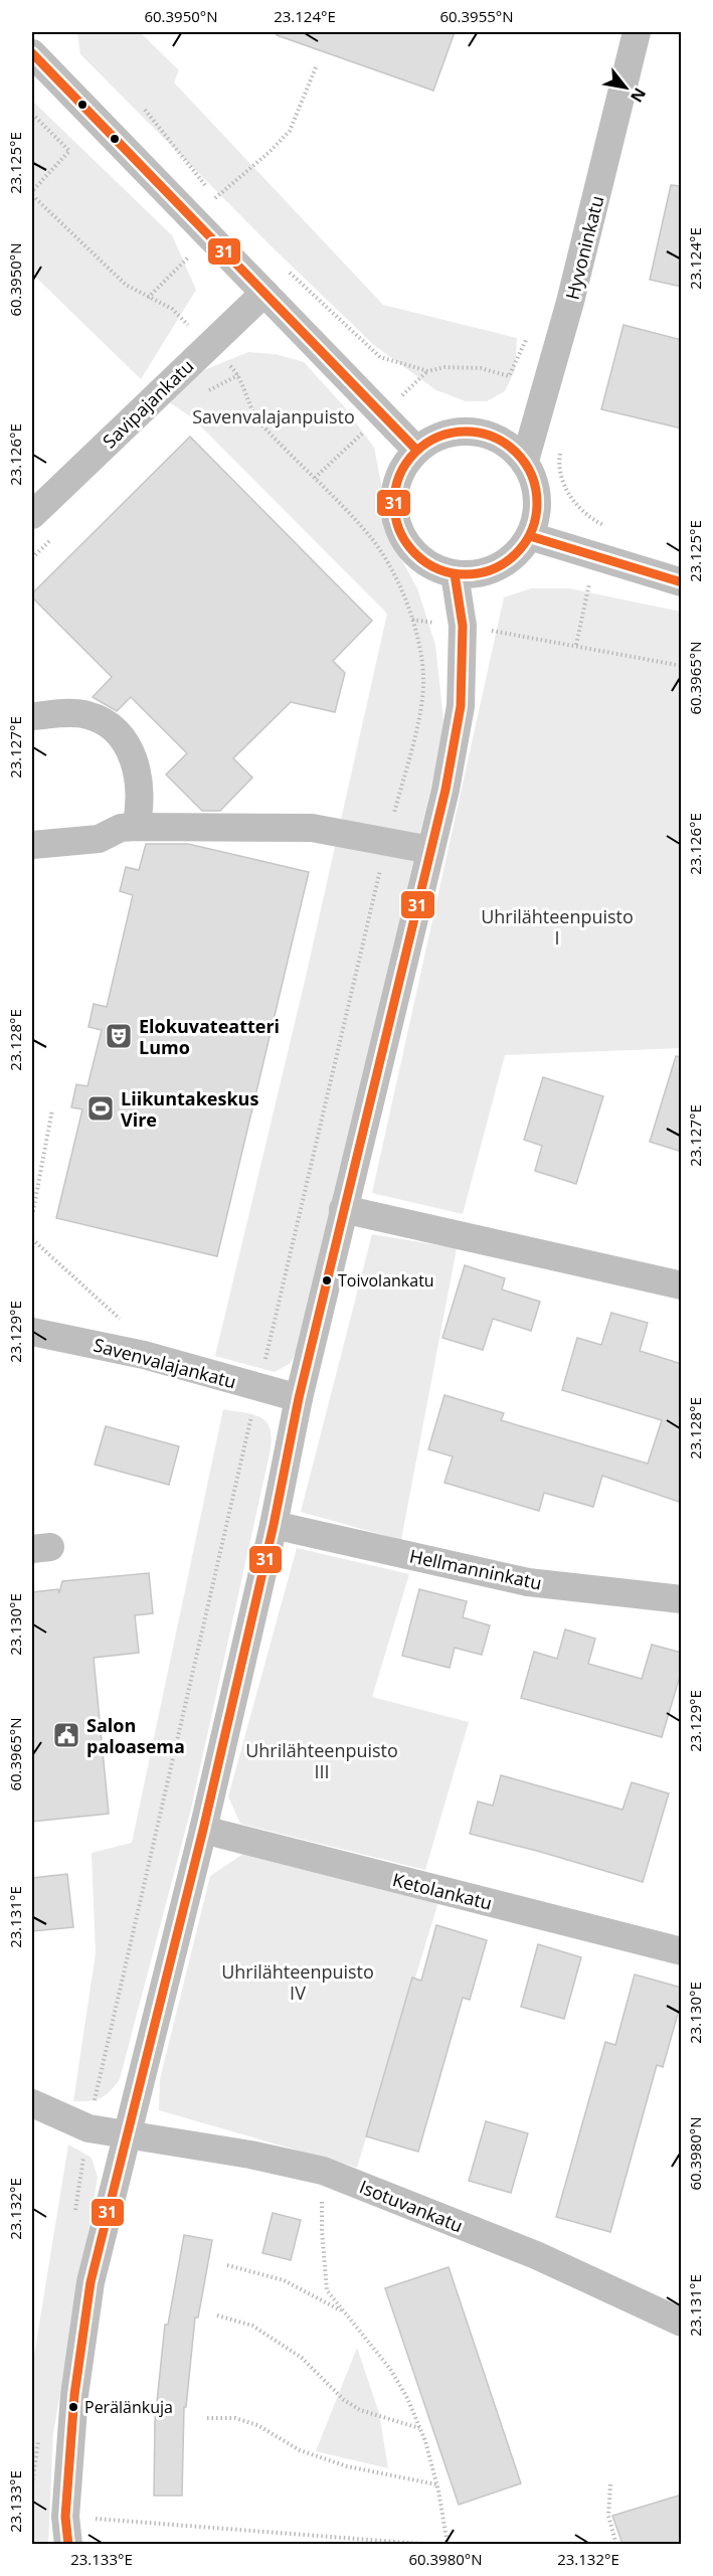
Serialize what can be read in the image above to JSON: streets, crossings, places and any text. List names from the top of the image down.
{
  "streets": {
    "street": [
      "Hyvoninkatu",
      "Savipajankatu",
      "Savenvalajankatu",
      "Hellmanninkatu",
      "Ketolankatu",
      "Isotuvankatu"
    ]
  },
  "parks": [
    "Savenvalajanpuisto",
    "Uhrilähteenpuisto I",
    "Uhrilähteenpuisto III",
    "Uhrilähteenpuisto IV"
  ],
  "places": {
    "theatre": ["Elokuvateatteri Lumo"],
    "sports": ["Liikuntakeskus Vire"],
    "other": ["Toivolankatu", "Perälänkuja"],
    "public building": ["Salon paloasema"]
  },
  "lines": ["transit line 31"],
  "north": "bottom right",
  "coordinates": [
    "60.3950°N",
    "23.124°E",
    "60.3955°N",
    "23.125°E",
    "23.126°E",
    "60.3965°N",
    "23.127°E",
    "23.128°E",
    "23.129°E",
    "23.130°E",
    "23.131°E",
    "60.3980°N",
    "23.132°E",
    "23.133°E"
  ]
}
